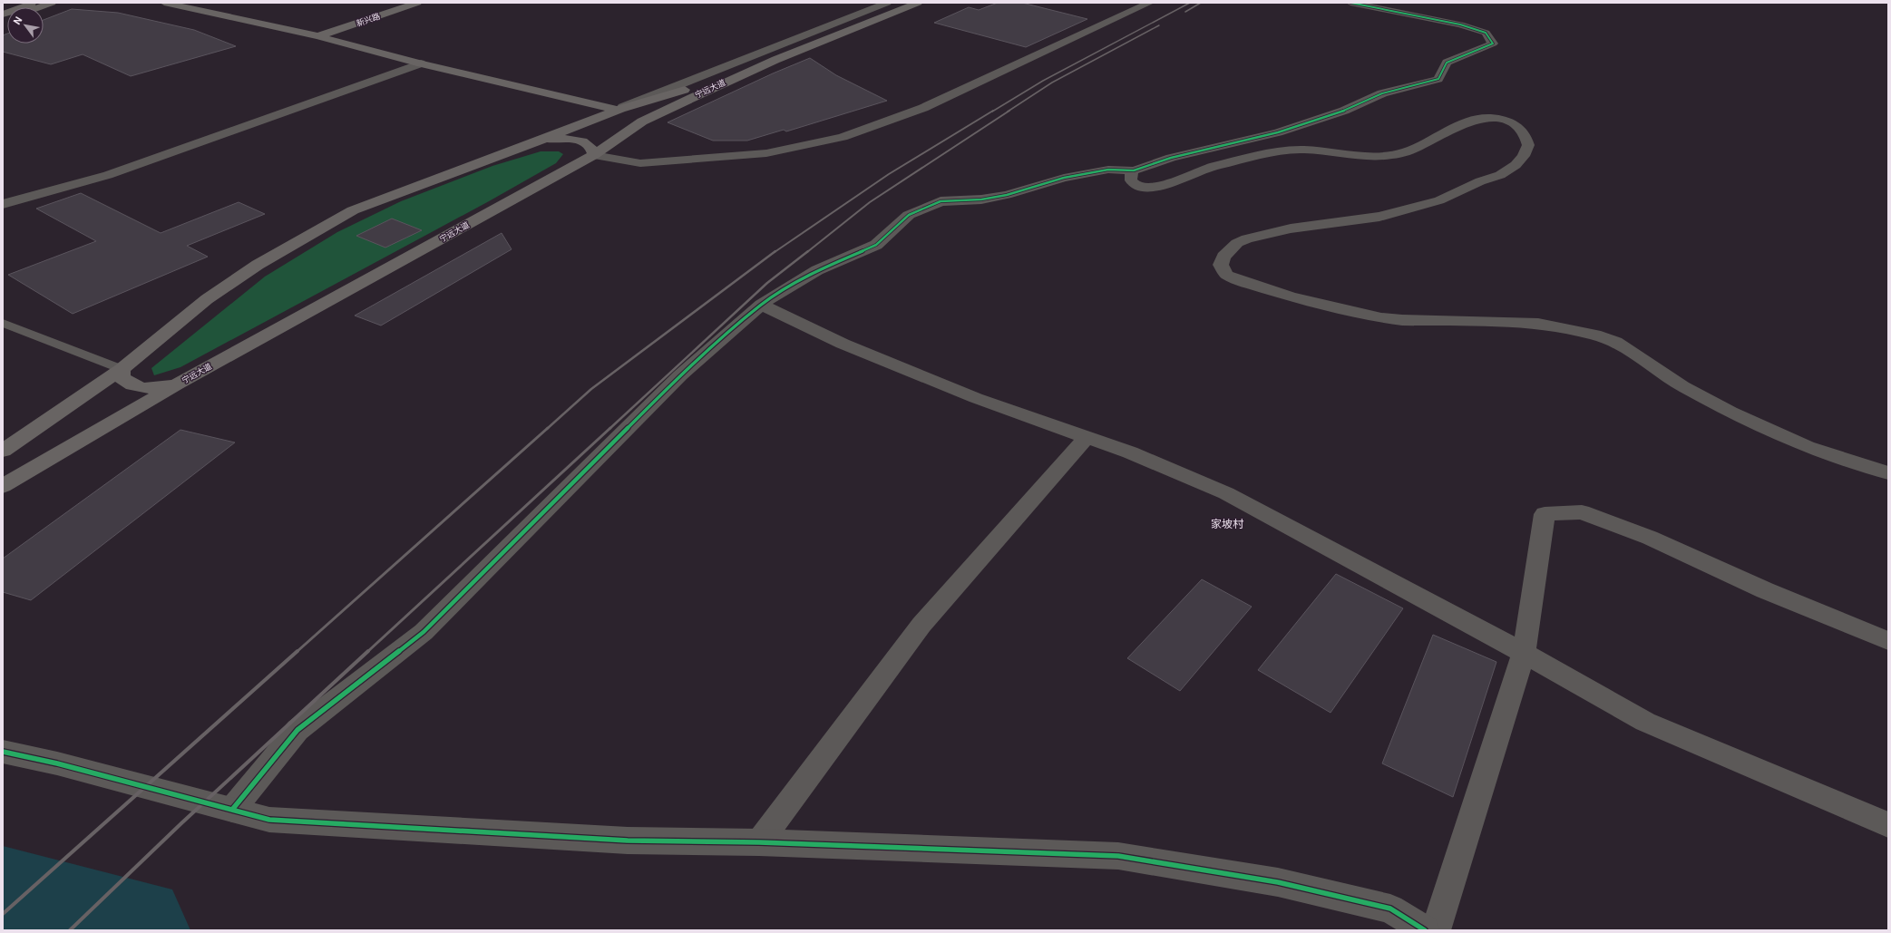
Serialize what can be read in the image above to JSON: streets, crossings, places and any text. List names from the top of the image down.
{
  "streets": {
    "main road": ["新兴路", "宁远大道"]
  },
  "districts": ["家坡村"],
  "north": "top left"
}
